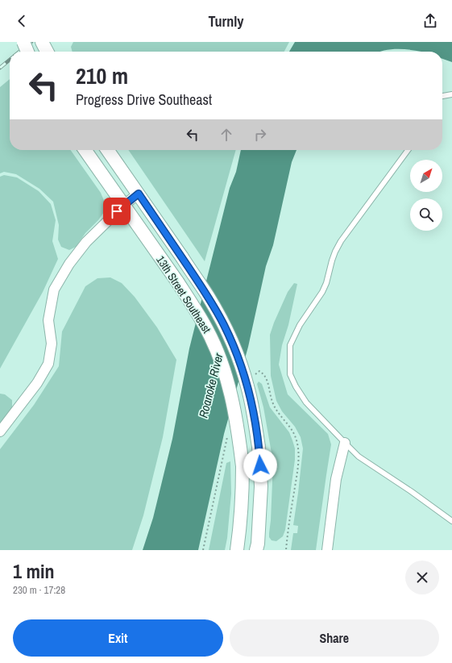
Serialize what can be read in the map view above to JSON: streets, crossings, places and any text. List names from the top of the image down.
{
  "streets": {
    "main road": ["13th Street Southeast"]
  },
  "water": ["Roanoke River"],
  "north": "top right",
  "page": {
    "header": "Turnly",
    "turn": ["210 m", "Progress Drive Southeast"],
    "heading": ["1 min", "230 m · 17:28"],
    "buttons": ["Exit", "Share"]
  }
}
